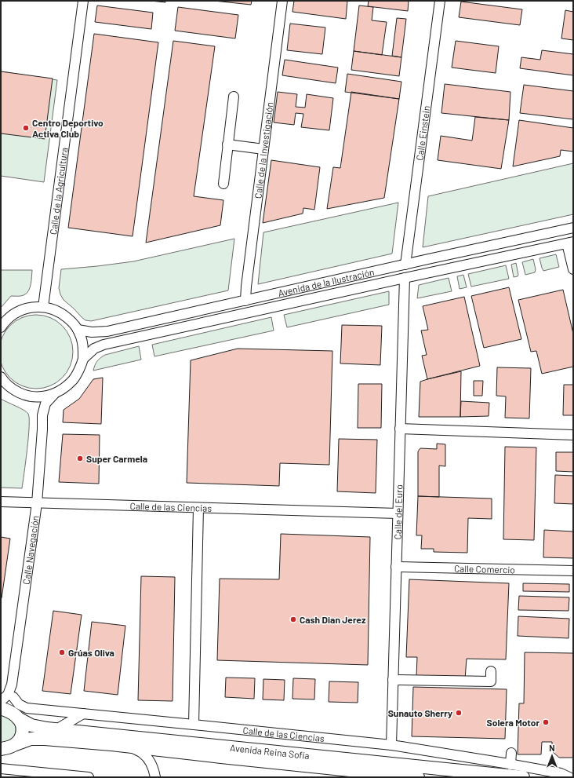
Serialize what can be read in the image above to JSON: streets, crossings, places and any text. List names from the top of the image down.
{
  "streets": {
    "main road": ["Avenida Reina Sofía"],
    "street": [
      "Calle Einstein",
      "Calle de la Investigación",
      "Calle de la Agricultura",
      "Avenida de la Ilustración",
      "Calle de las Ciencias",
      "Calle del Euro",
      "Calle Navegación",
      "Calle Comercio"
    ]
  },
  "crossings": [
    ["Calle Einstein", "Avenida de la Ilustración"],
    ["Calle de la Investigación", "Avenida de la Ilustración"],
    ["Avenida de la Ilustración", "Calle del Euro"],
    ["Calle de las Ciencias", "Calle del Euro"],
    ["Calle de las Ciencias", "Calle Navegación"],
    ["Calle del Euro", "Calle Comercio"]
  ],
  "places": [
    "Centro Deportivo Activa Club",
    "Super Carmela",
    "Cash Dian Jerez",
    "Grúas Oliva",
    "Sunauto Sherry",
    "Solera Motor"
  ],
  "north": "top"
}
